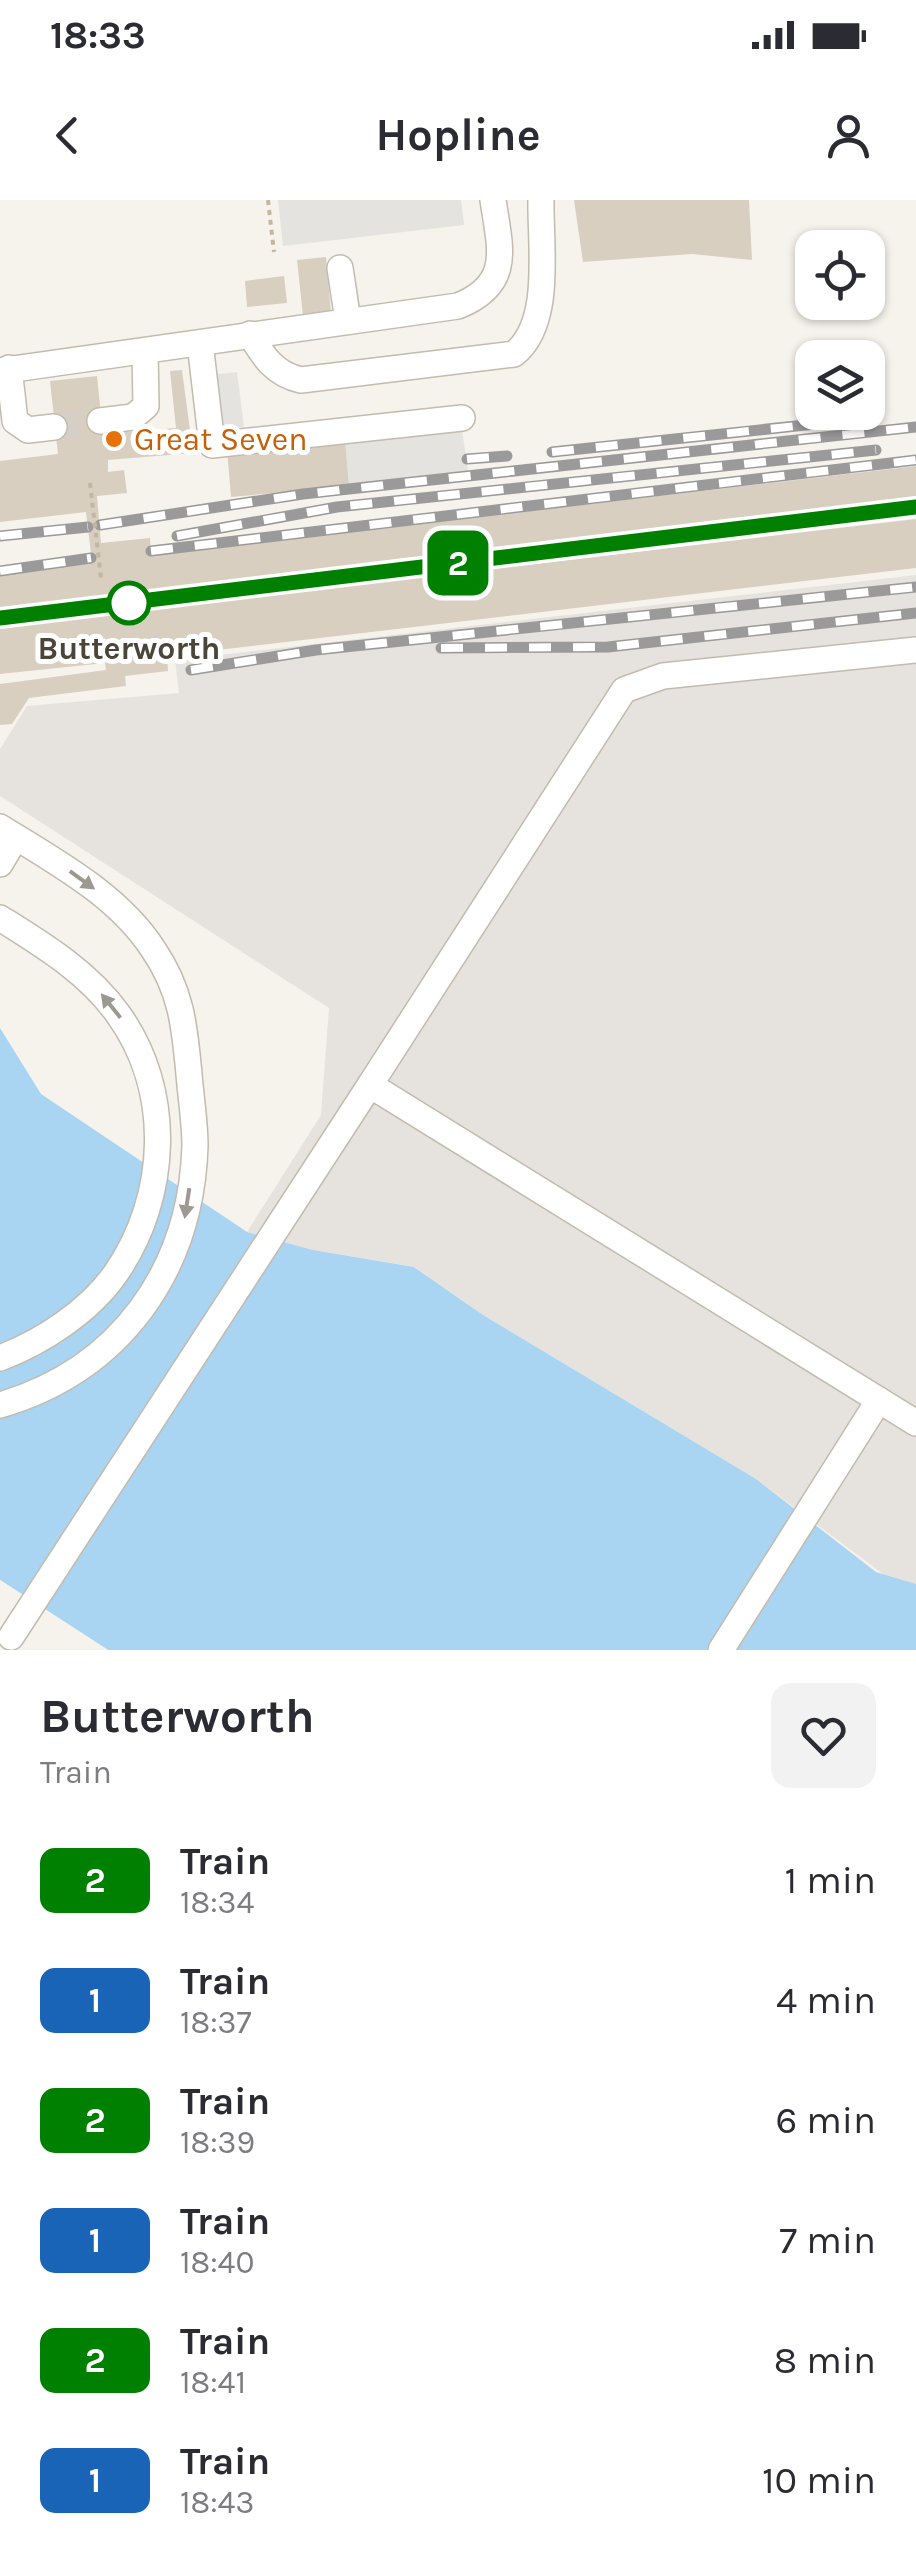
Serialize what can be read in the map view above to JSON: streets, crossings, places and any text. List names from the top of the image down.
{
  "places": ["Great Seven", "Butterworth"],
  "page": {
    "status": "18:33",
    "header": "Hopline",
    "on_map": "2",
    "heading": ["Butterworth", "Train"],
    "list": [
      {
        "mark": "2",
        "name": "Train",
        "note": "18:34",
        "value": "1 min"
      },
      {
        "mark": "1",
        "name": "Train",
        "note": "18:37",
        "value": "4 min"
      },
      {
        "mark": "2",
        "name": "Train",
        "note": "18:39",
        "value": "6 min"
      },
      {
        "mark": "1",
        "name": "Train",
        "note": "18:40",
        "value": "7 min"
      },
      {
        "mark": "2",
        "name": "Train",
        "note": "18:41",
        "value": "8 min"
      },
      {
        "mark": "1",
        "name": "Train",
        "note": "18:43",
        "value": "10 min"
      }
    ]
  }
}
